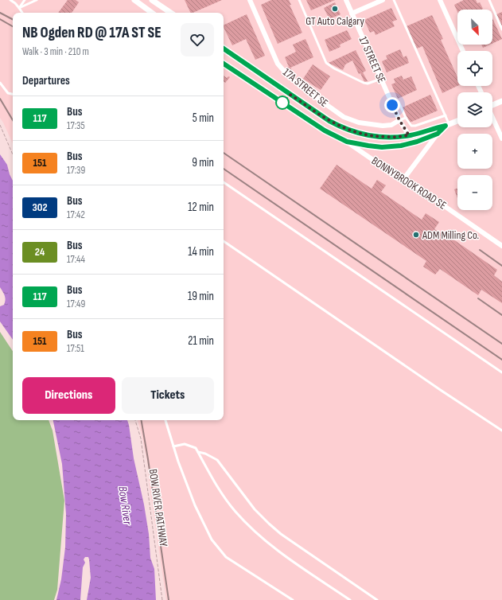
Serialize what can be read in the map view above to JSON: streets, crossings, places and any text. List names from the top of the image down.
{
  "streets": {
    "street": ["17 STREET SE", "17A STREET SE", "BONNYBROOK ROAD SE"],
    "path": ["BOW RIVER PATHWAY"]
  },
  "crossings": [
    ["17 STREET SE", "17A STREET SE"]
  ],
  "water": ["Bow River"],
  "places": ["GT Auto Calgary", "ADM Milling Co."],
  "lines": ["bus line 117"],
  "north": "bottom right",
  "page": {
    "map_buttons": ["+", "−"],
    "heading": [
      ["NB Ogden RD @ 17A ST SE", "Walk · 3 min · 210 m"],
      "Departures"
    ],
    "list": [
      {
        "mark": "117",
        "name": "Bus",
        "note": "17:35",
        "value": "5 min"
      },
      {
        "mark": "151",
        "name": "Bus",
        "note": "17:39",
        "value": "9 min"
      },
      {
        "mark": "302",
        "name": "Bus",
        "note": "17:42",
        "value": "12 min"
      },
      {
        "mark": "24",
        "name": "Bus",
        "note": "17:44",
        "value": "14 min"
      },
      {
        "mark": "117",
        "name": "Bus",
        "note": "17:49",
        "value": "19 min"
      },
      {
        "mark": "151",
        "name": "Bus",
        "note": "17:51",
        "value": "21 min"
      }
    ],
    "buttons": ["Directions", "Tickets"]
  }
}
